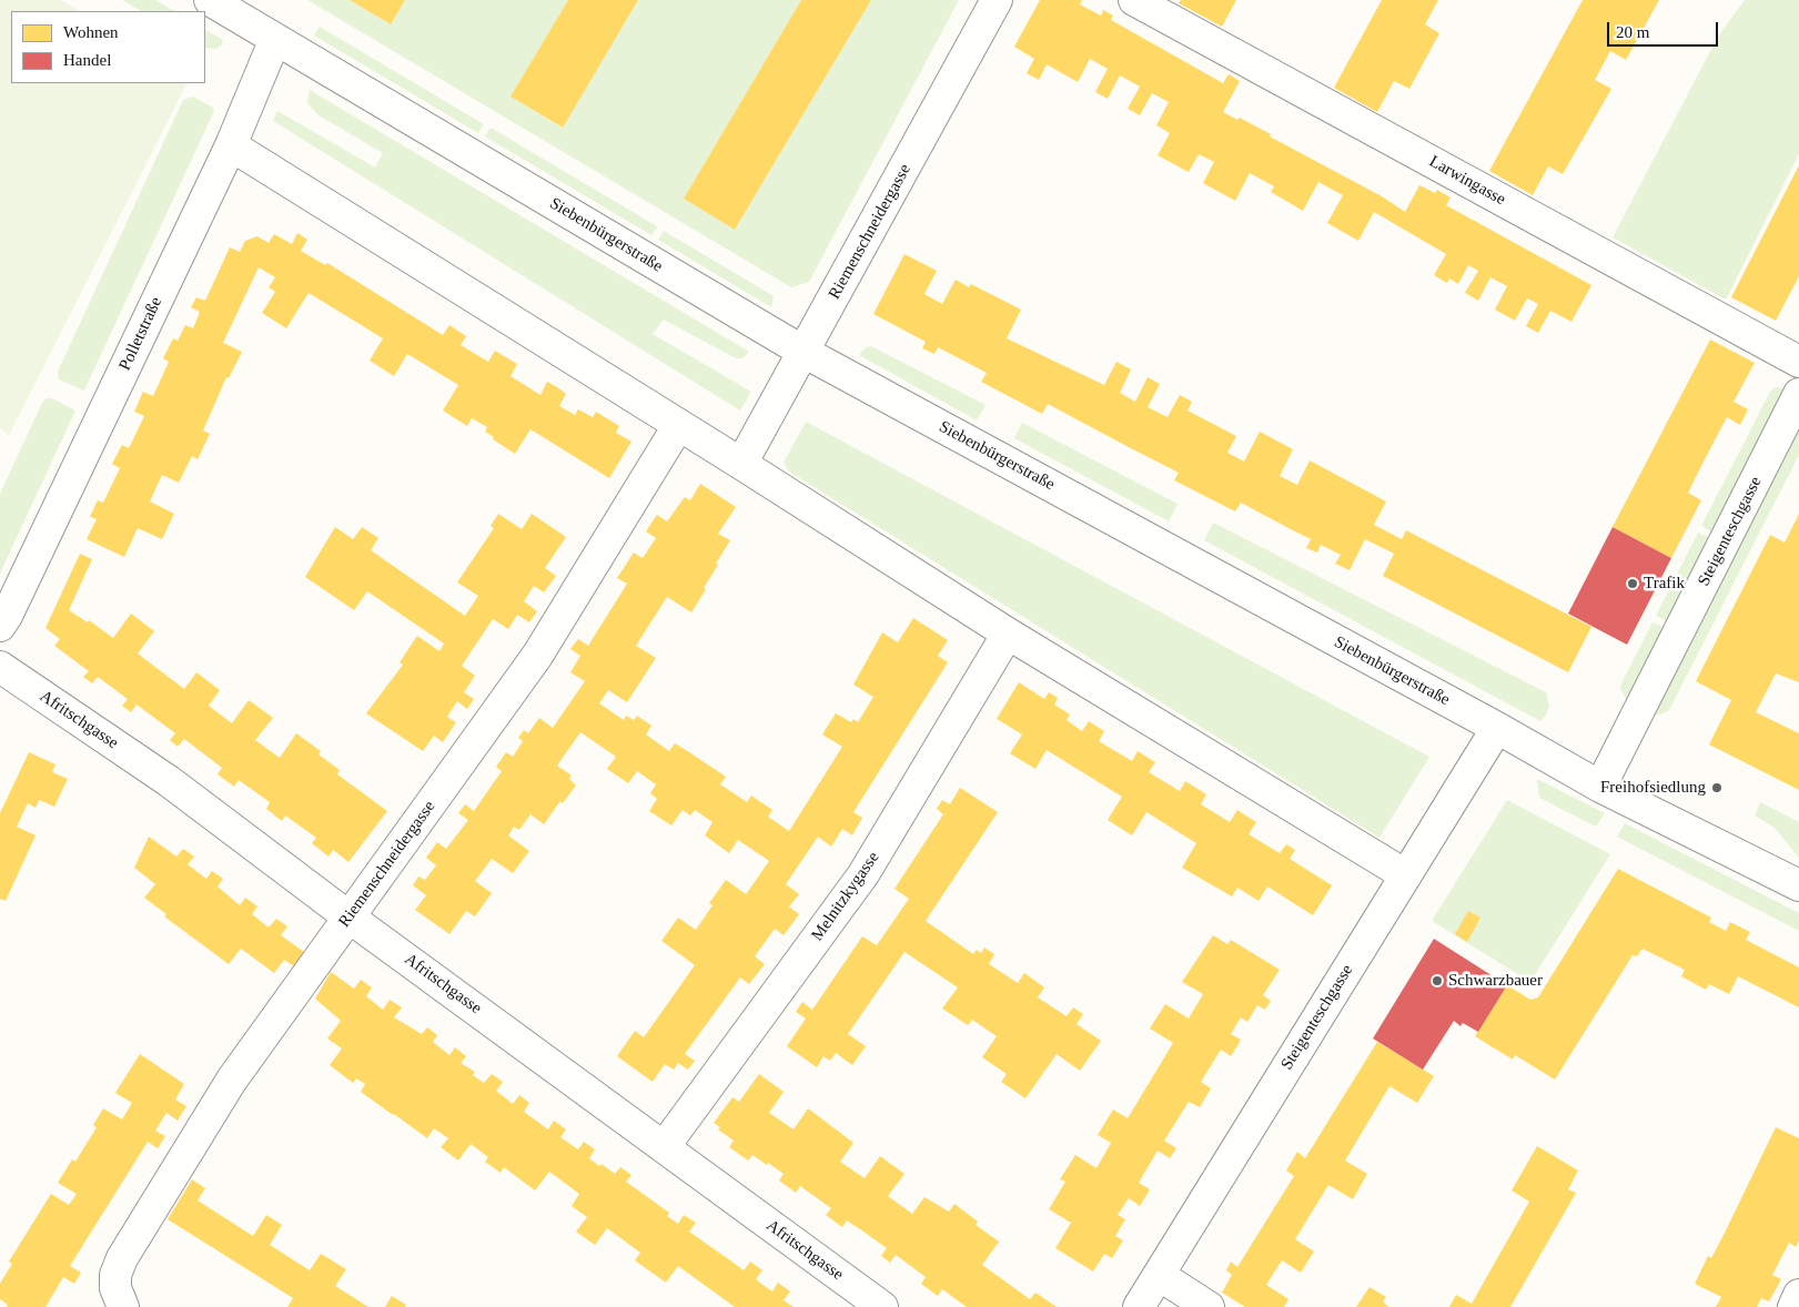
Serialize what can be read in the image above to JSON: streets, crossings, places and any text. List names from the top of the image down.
{
  "streets": {
    "street": [
      "Larwingasse",
      "Riemenschneidergasse",
      "Siebenbürgerstraße",
      "Polletstraße",
      "Steigenteschgasse",
      "Afritschgasse",
      "Melnitzkygasse"
    ]
  },
  "crossings": [
    ["Riemenschneidergasse", "Siebenbürgerstraße"],
    ["Riemenschneidergasse", "Afritschgasse"],
    ["Siebenbürgerstraße", "Polletstraße"],
    ["Siebenbürgerstraße", "Steigenteschgasse"],
    ["Afritschgasse", "Melnitzkygasse"]
  ],
  "places": ["Trafik", "Freihofsiedlung", "Schwarzbauer"],
  "legend": ["Wohnen", "Handel"],
  "scale_bar": "20 m"
}
